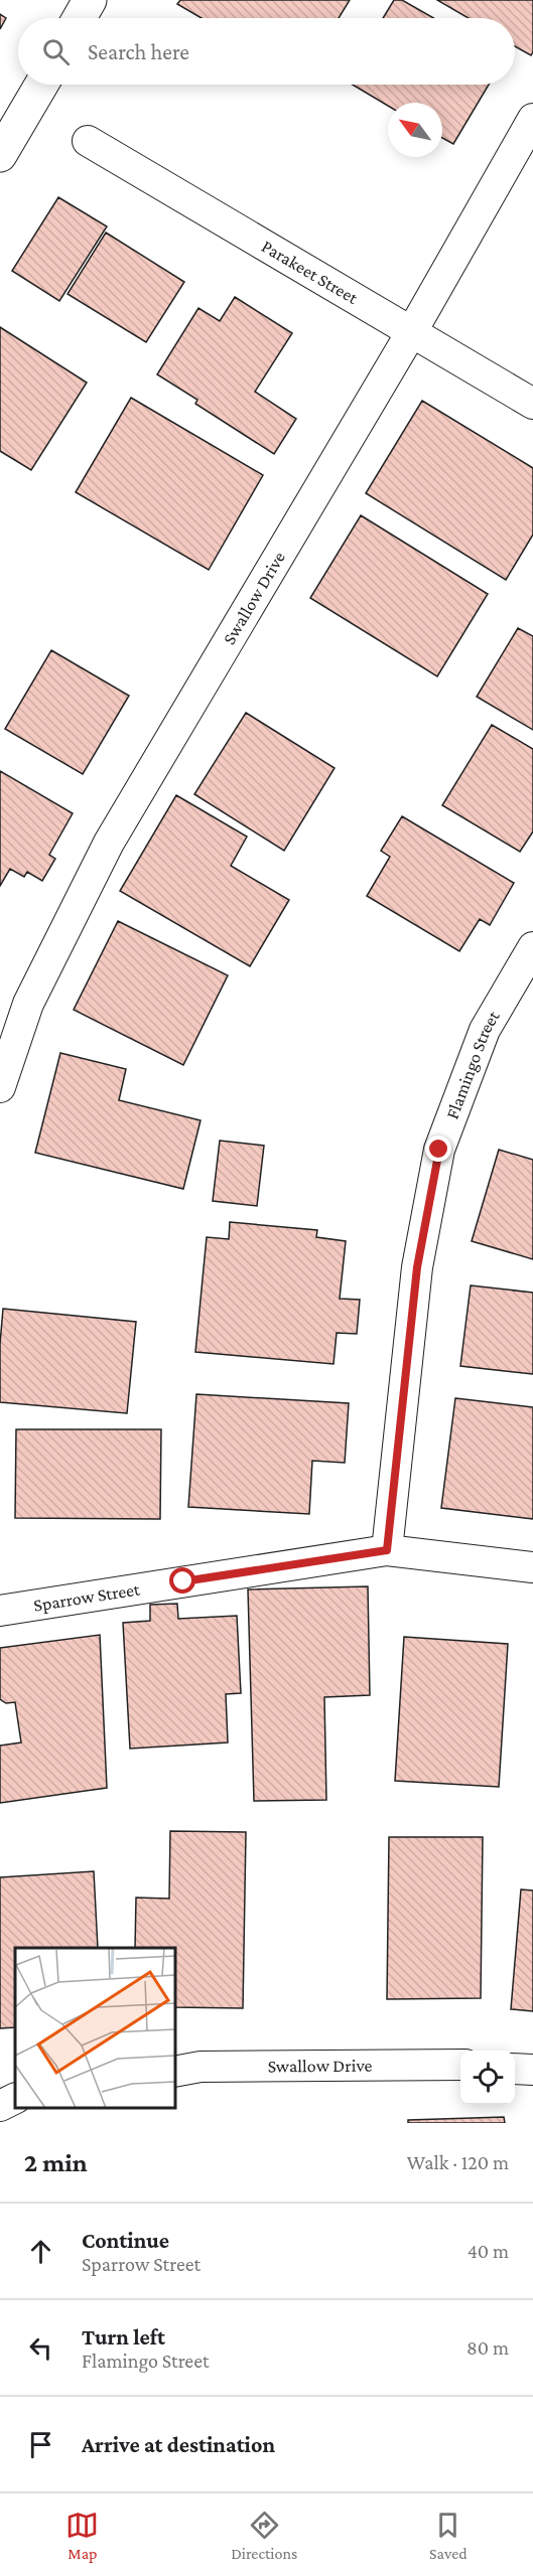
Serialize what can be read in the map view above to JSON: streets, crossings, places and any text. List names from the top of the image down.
{
  "streets": {
    "street": [
      "Parakeet Street",
      "Swallow Drive",
      "Flamingo Street",
      "Sparrow Street"
    ]
  },
  "crossings": [
    ["Parakeet Street", "Swallow Drive"],
    ["Flamingo Street", "Sparrow Street"]
  ],
  "north": "top left",
  "page": {
    "search": "Search here",
    "heading": ["2 min", "Walk · 120 m"],
    "list": [
      ["Continue", "Sparrow Street", "40 m"],
      ["Turn left", "Flamingo Street", "80 m"],
      "Arrive at destination"
    ],
    "nav": ["Map", "Directions", "Saved"]
  }
}
